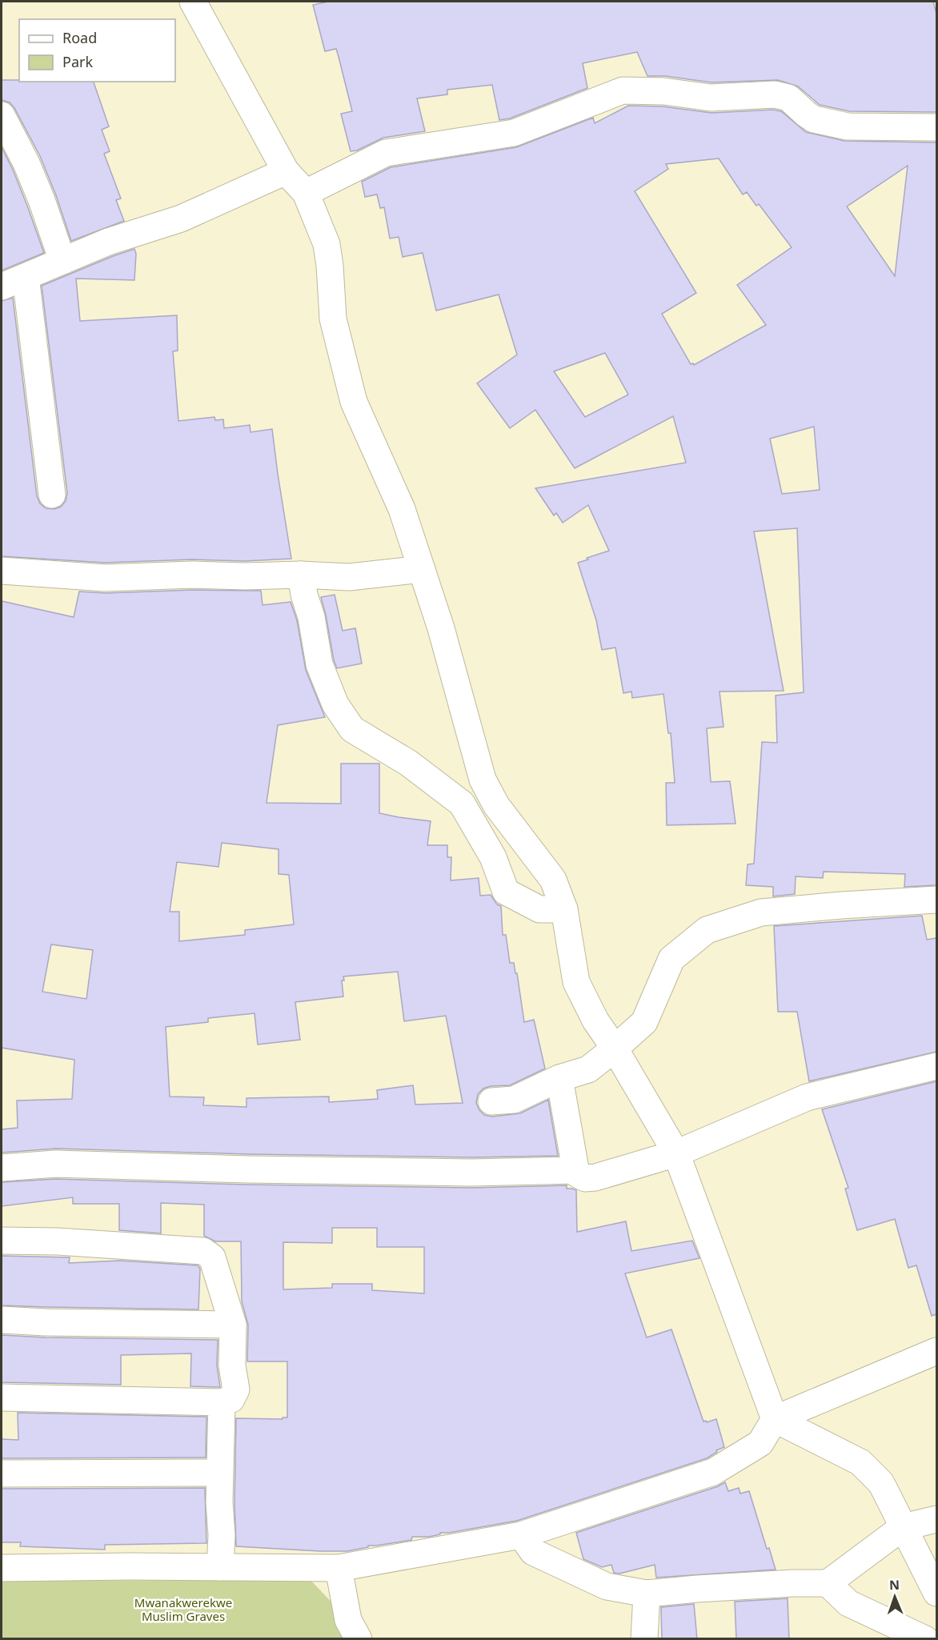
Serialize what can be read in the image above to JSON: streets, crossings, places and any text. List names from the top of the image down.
{
  "parks": ["Mwanakwerekwe Muslim Graves"],
  "legend": ["Road", "Park"],
  "north": "top"
}
